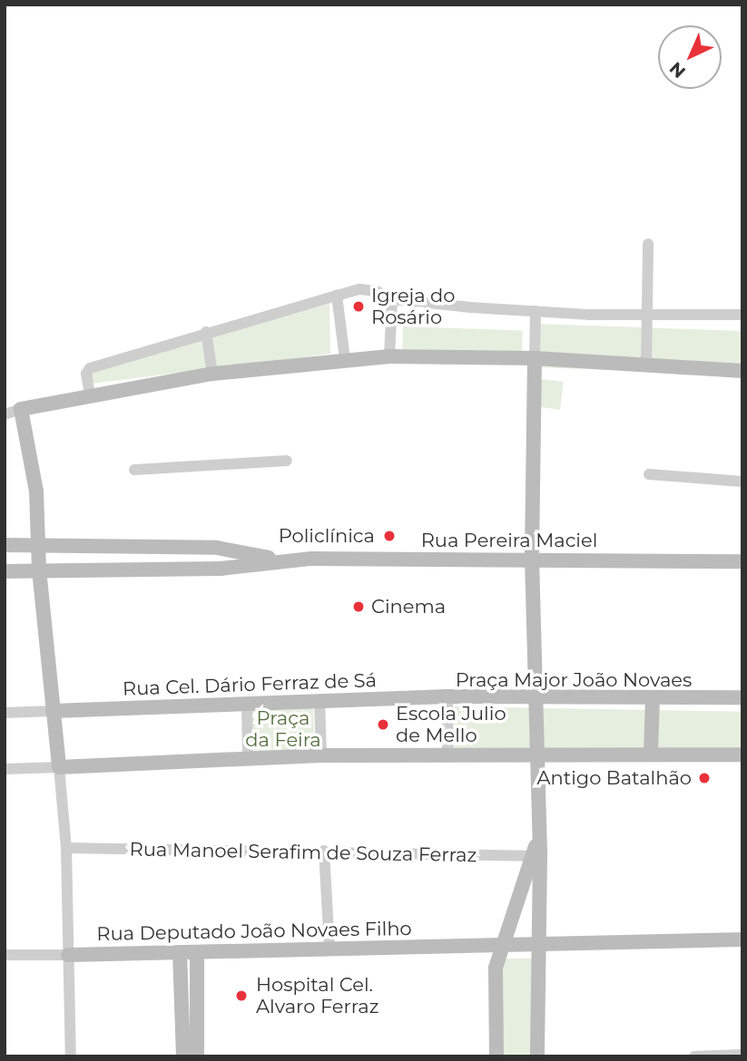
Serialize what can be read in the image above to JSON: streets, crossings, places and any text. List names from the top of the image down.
{
  "streets": {
    "street": [
      "Rua Pereira Maciel",
      "Praça Major João Novaes",
      "Rua Cel. Dário Ferraz de Sá",
      "Rua Manoel Serafim de Souza Ferraz",
      "Rua Deputado João Novaes Filho"
    ]
  },
  "crossings": [
    ["Praça Major João Novaes", "Rua Cel. Dário Ferraz de Sá"]
  ],
  "parks": ["Praça da Feira"],
  "places": [
    "Igreja do Rosário",
    "Policlínica",
    "Cinema",
    "Escola Julio de Mello",
    "Antigo Batalhão",
    "Hospital Cel. Alvaro Ferraz"
  ],
  "north": "bottom left"
}
